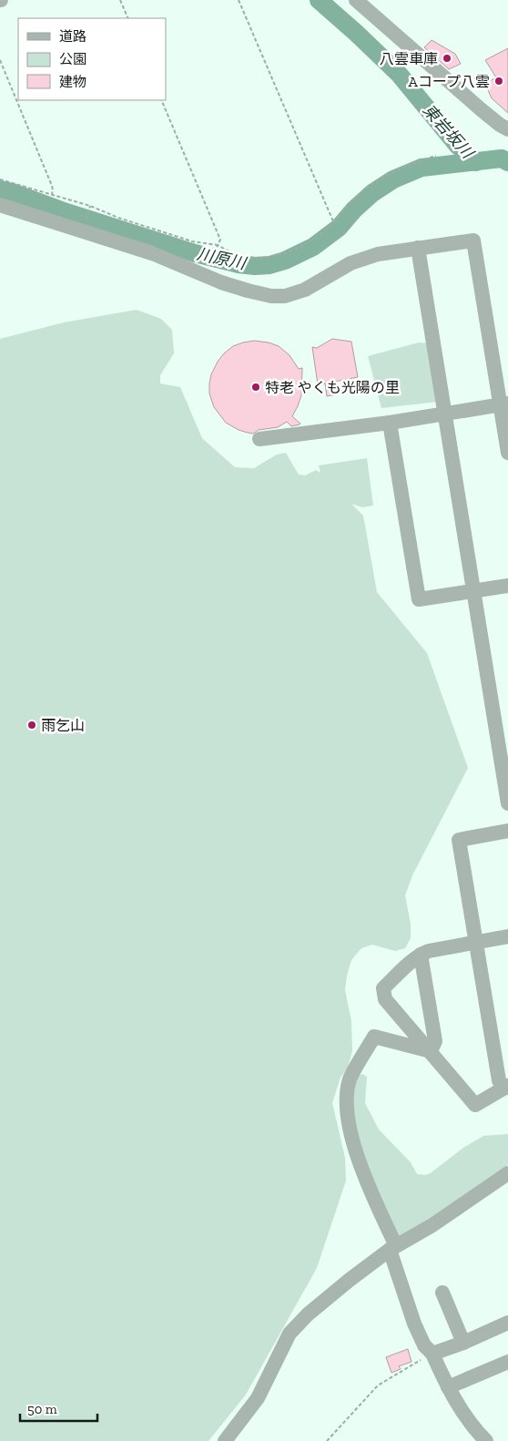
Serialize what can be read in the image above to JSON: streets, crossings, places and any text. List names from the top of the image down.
{
  "water": ["東岩坂川", "川原川"],
  "places": [
    "八雲車庫",
    "Aコープ八雲",
    "特老 やくも光陽の里",
    "雨乞山"
  ],
  "legend": ["道路", "公園", "建物"],
  "scale_bar": "50 m"
}
